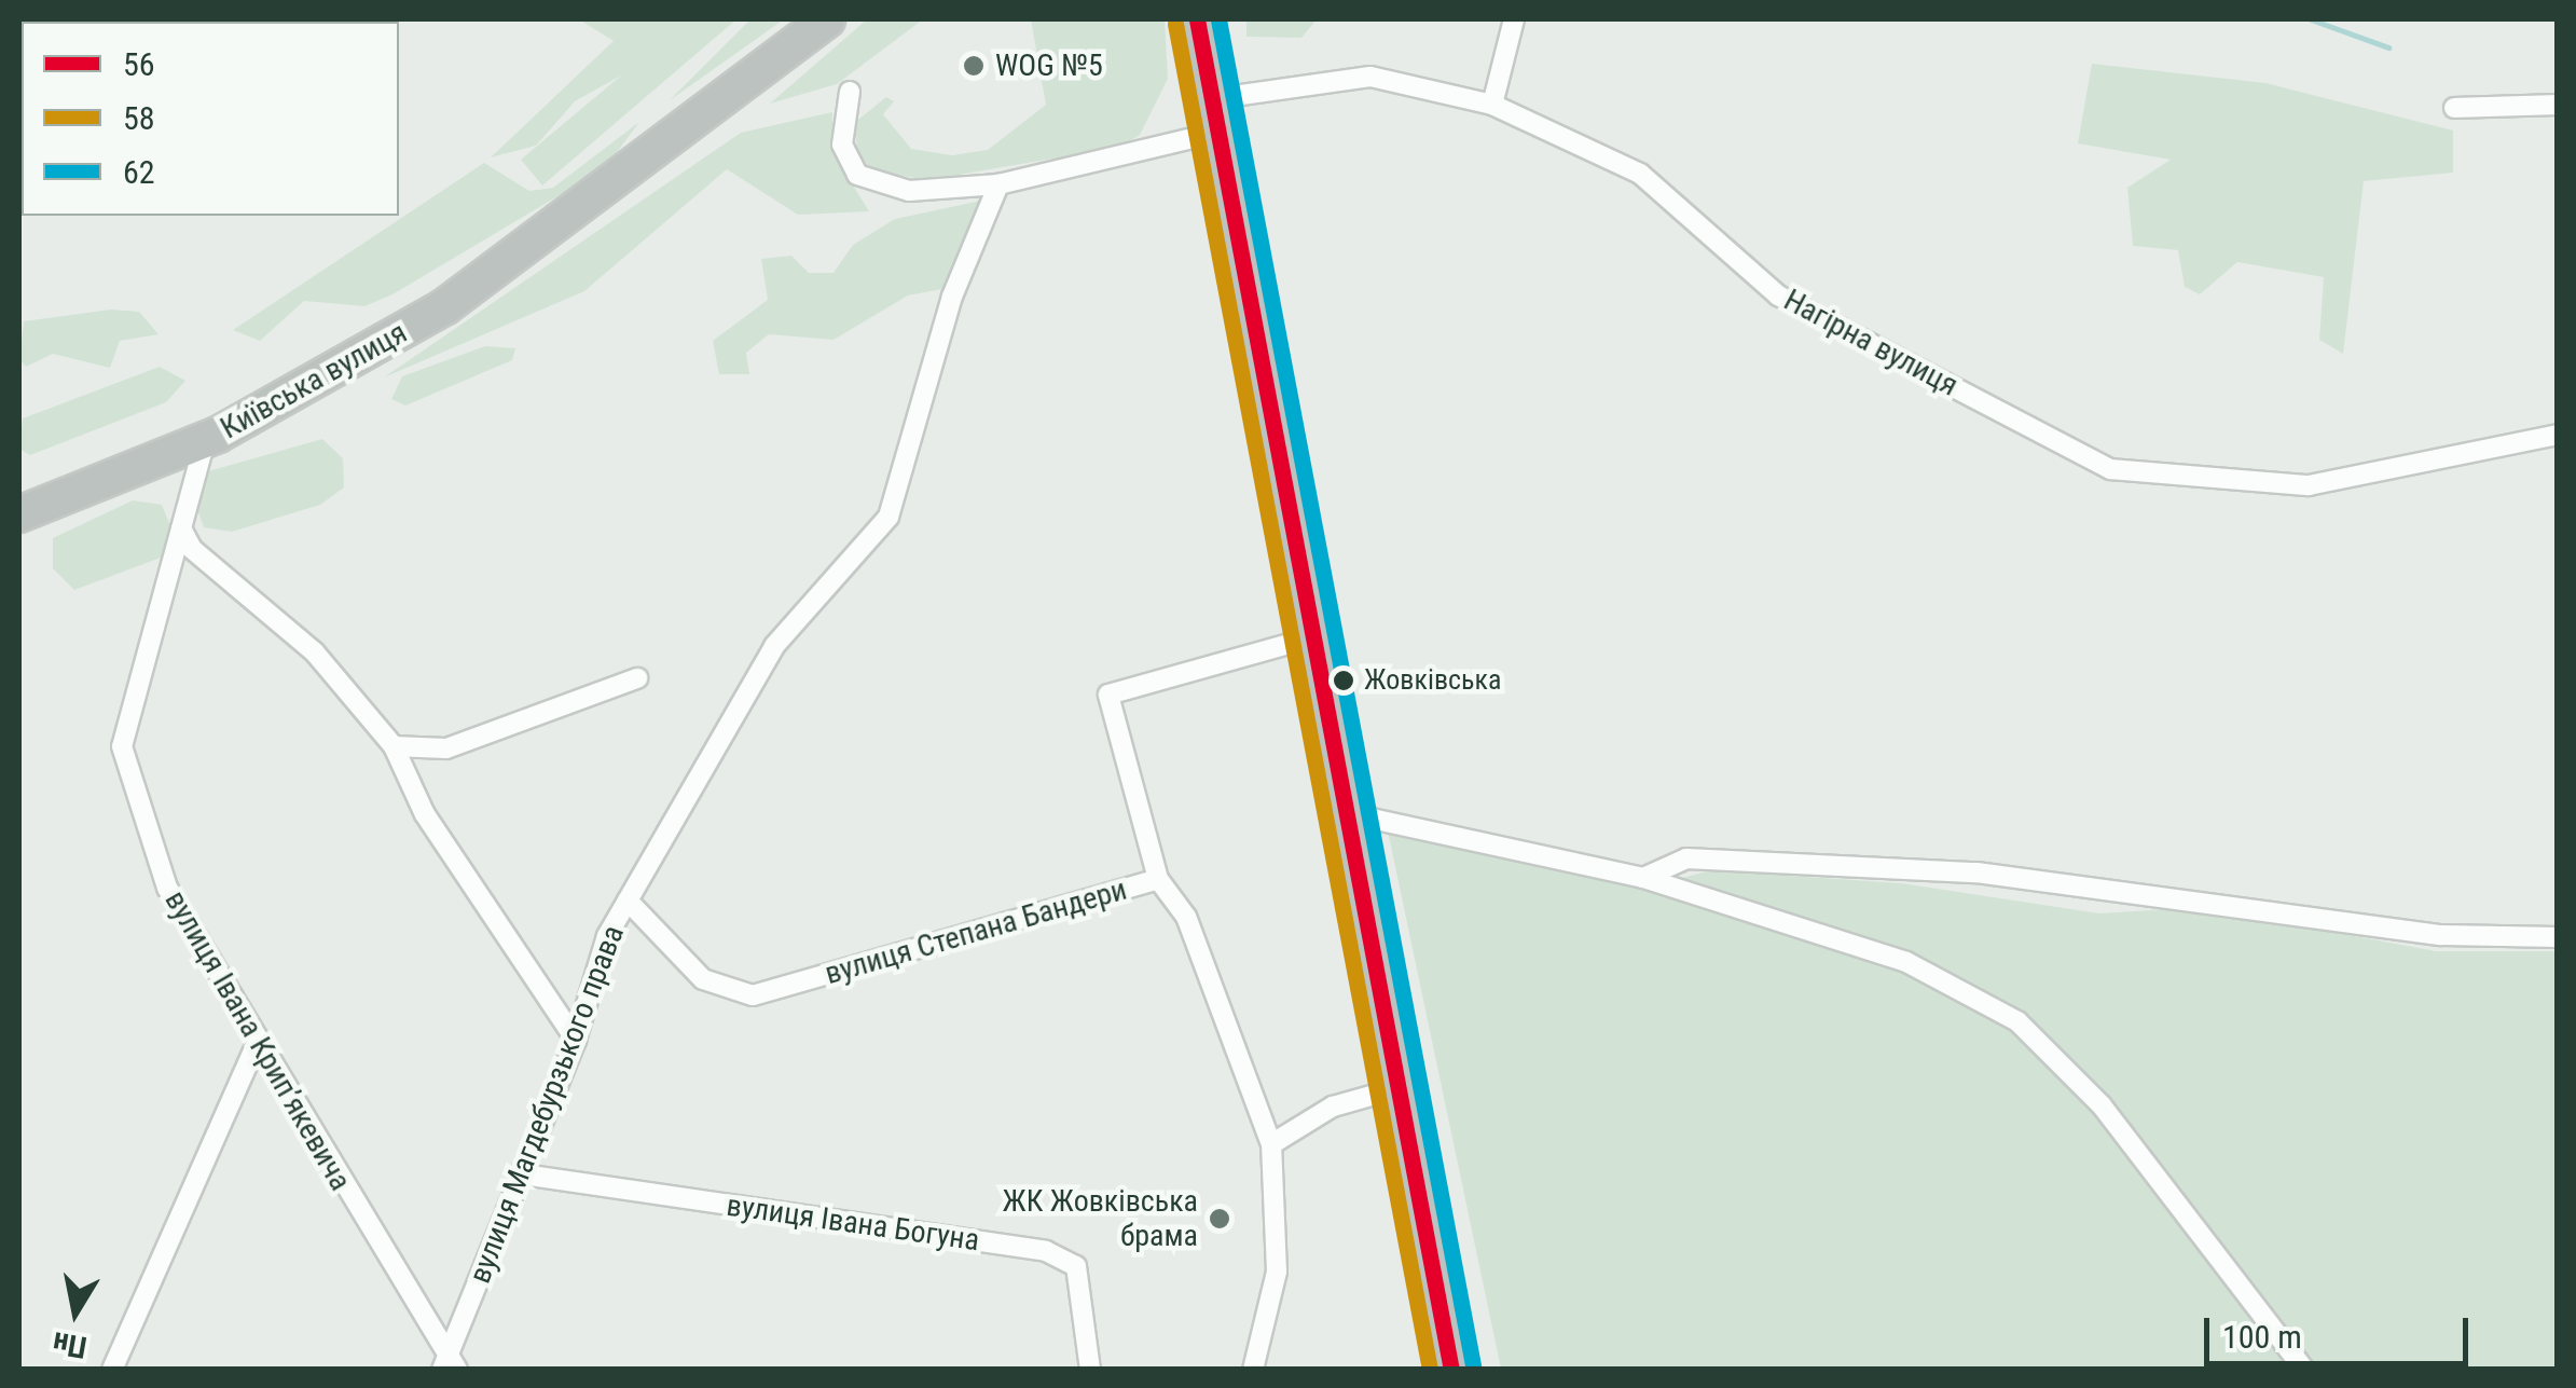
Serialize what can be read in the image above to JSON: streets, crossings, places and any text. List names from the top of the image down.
{
  "streets": {
    "highway": ["Київська вулиця"],
    "street": [
      "Нагірна вулиця",
      "вулиця Степана Бандери",
      "вулиця Івана Крипʼякевича",
      "вулиця Магдебурзького права",
      "вулиця Івана Богуна"
    ]
  },
  "crossings": [
    ["Нагірна вулиця", "вулиця Магдебурзького права"],
    ["Київська вулиця", "вулиця Івана Крипʼякевича"],
    ["вулиця Степана Бандери", "вулиця Магдебурзького права"],
    ["вулиця Івана Крипʼякевича", "вулиця Магдебурзького права"],
    ["вулиця Магдебурзького права", "вулиця Івана Богуна"]
  ],
  "places": ["WOG №5", "Жовківська", "ЖК Жовківська брама"],
  "lines": ["transit line 56", "transit line 62", "transit line 58"],
  "legend": ["56", "58", "62"],
  "scale_bar": "100 m",
  "north": "bottom"
}
